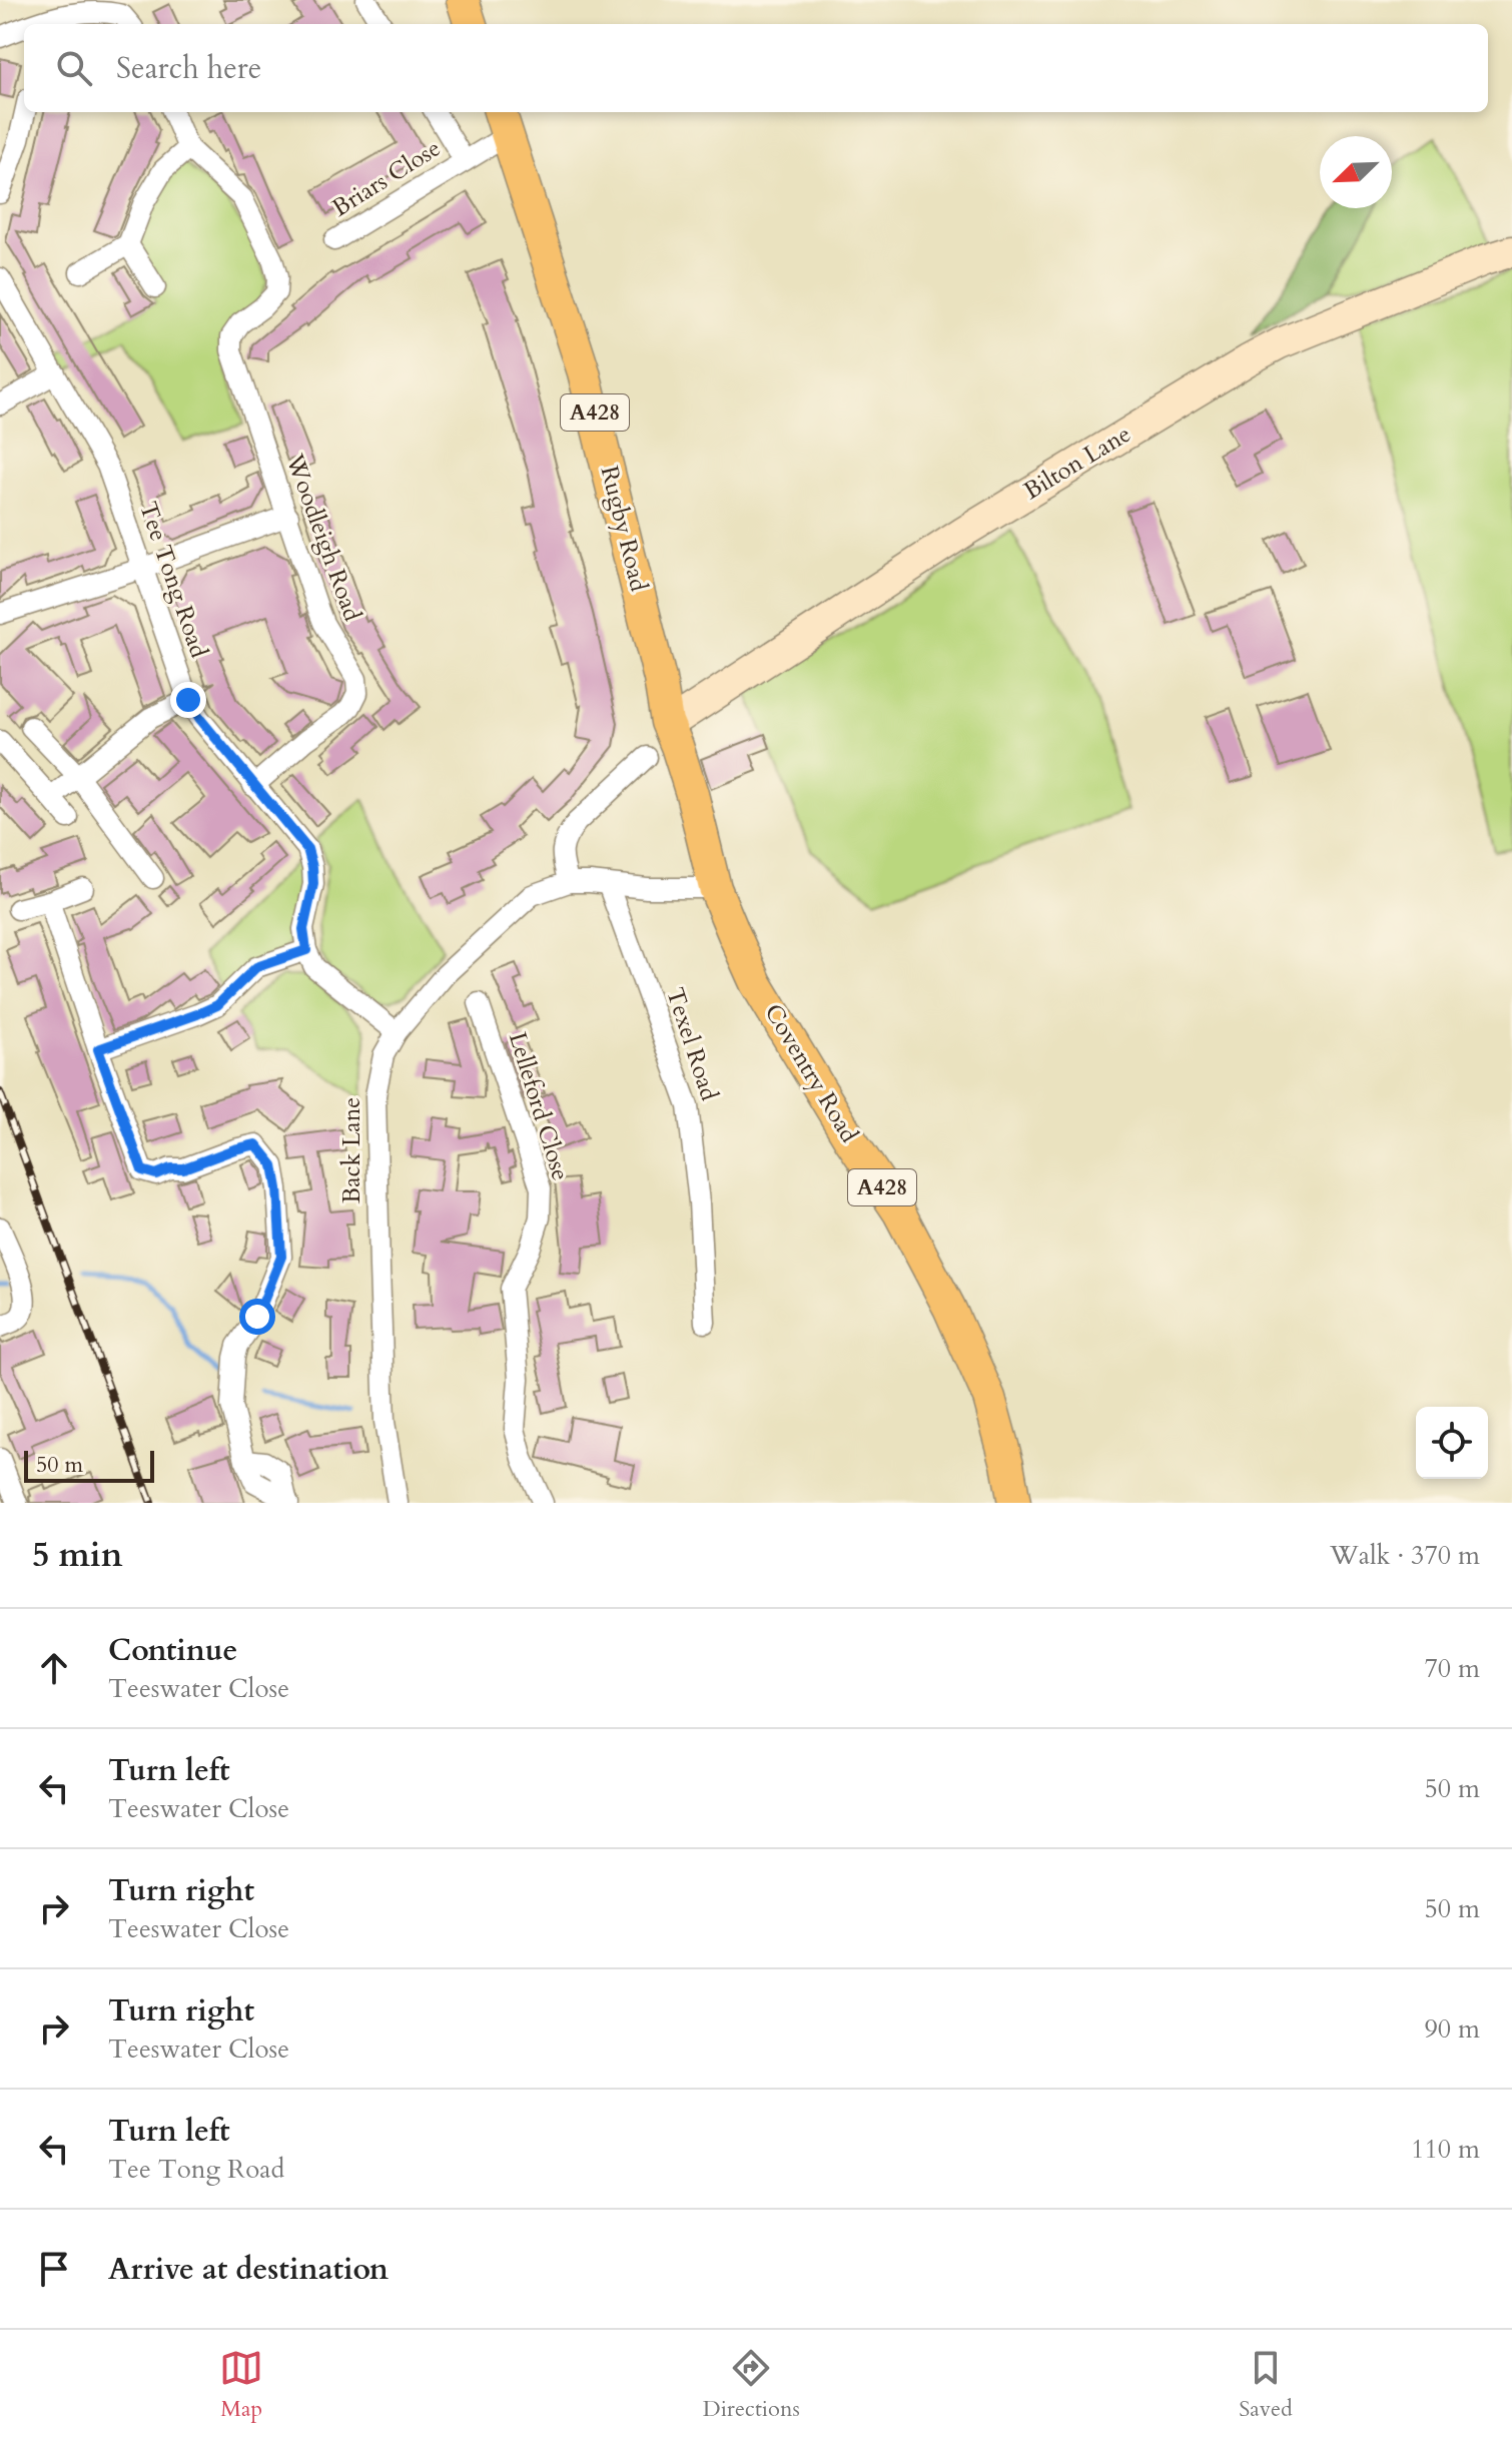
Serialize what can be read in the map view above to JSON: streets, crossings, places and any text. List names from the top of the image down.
{
  "streets": {
    "main road": ["A428", "Rugby Road", "Coventry Road"],
    "street": [
      "Briars Close",
      "Bilton Lane",
      "Woodleigh Road",
      "Tee Tong Road",
      "Texel Road",
      "Lelleford Close",
      "Back Lane"
    ]
  },
  "crossings": [
    ["Briars Close", "Rugby Road"],
    ["Bilton Lane", "Rugby Road"],
    ["Bilton Lane", "Coventry Road"],
    ["Rugby Road", "Coventry Road"],
    ["Woodleigh Road", "Tee Tong Road"],
    ["Texel Road", "Back Lane"],
    ["Coventry Road", "Back Lane"]
  ],
  "scale_bar": "50 m",
  "north": "bottom left",
  "page": {
    "search": "Search here",
    "scale": "50 m",
    "heading": ["5 min", "Walk · 370 m"],
    "list": [
      ["Continue", "Teeswater Close", "70 m"],
      ["Turn left", "Teeswater Close", "50 m"],
      ["Turn right", "Teeswater Close", "50 m"],
      ["Turn right", "Teeswater Close", "90 m"],
      ["Turn left", "Tee Tong Road", "110 m"],
      "Arrive at destination"
    ],
    "nav": ["Map", "Directions", "Saved"]
  }
}
